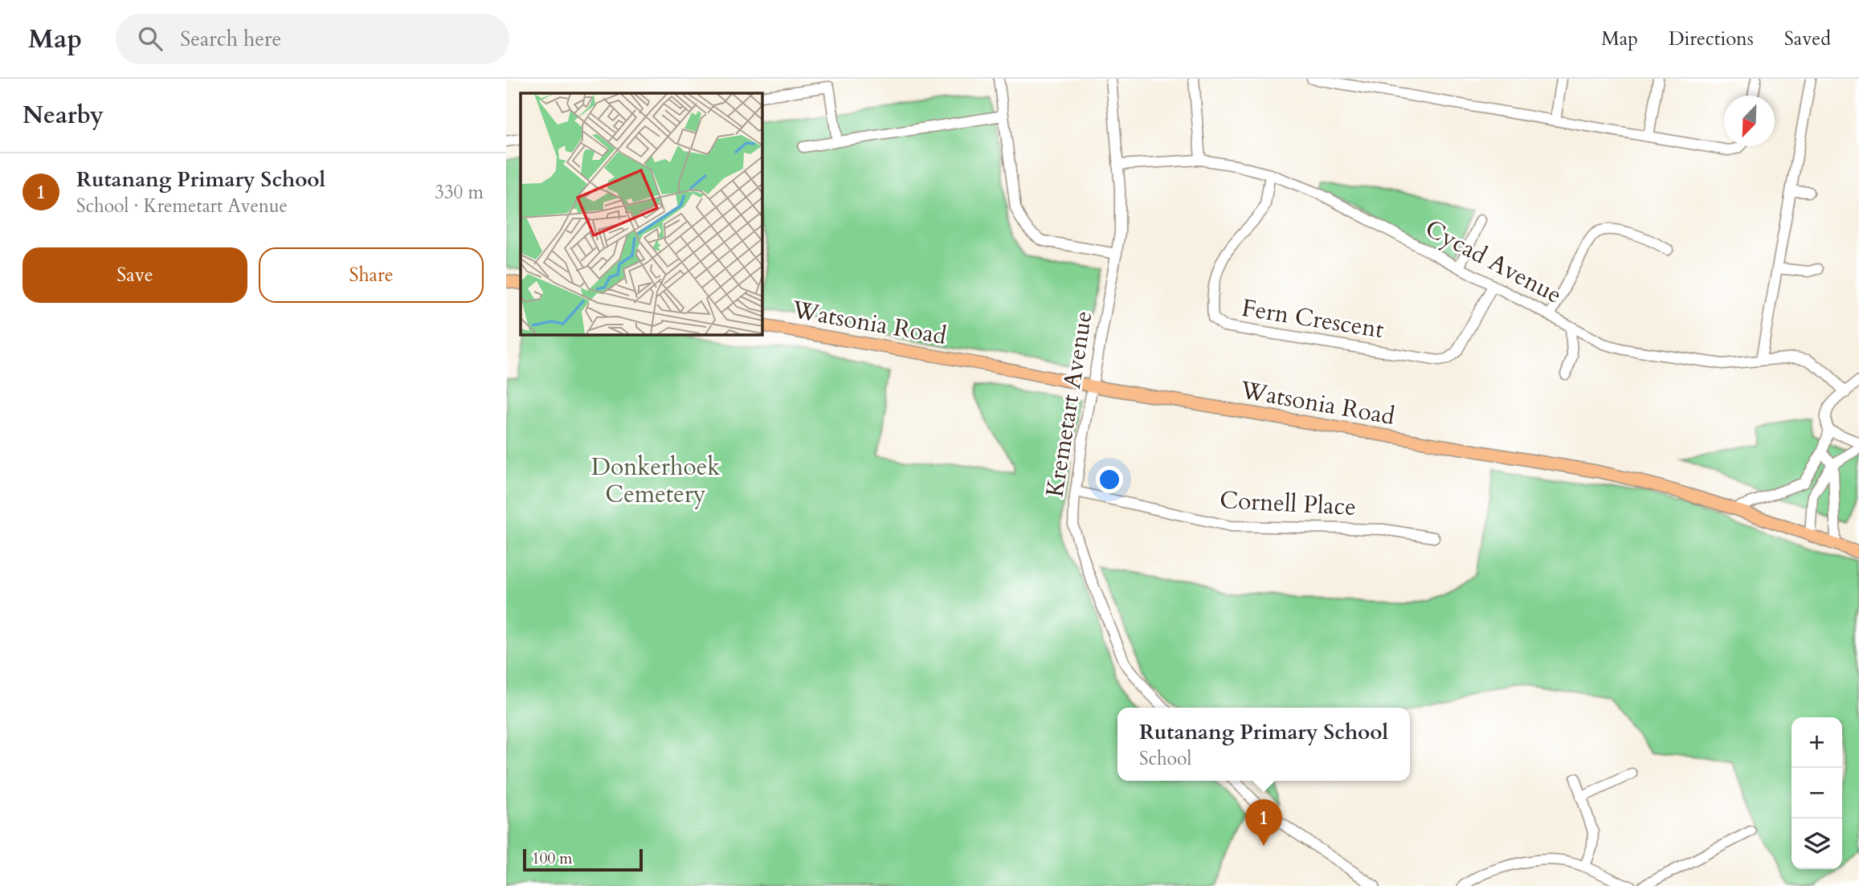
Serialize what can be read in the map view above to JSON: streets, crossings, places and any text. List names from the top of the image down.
{
  "streets": {
    "main road": ["Watsonia Road"],
    "street": [
      "Cycad Avenue",
      "Fern Crescent",
      "Kremetart Avenue",
      "Cornell Place"
    ]
  },
  "crossings": [
    ["Cycad Avenue", "Fern Crescent"],
    ["Cycad Avenue", "Kremetart Avenue"],
    ["Watsonia Road", "Kremetart Avenue"],
    ["Kremetart Avenue", "Cornell Place"]
  ],
  "parks": ["Donkerhoek Cemetery"],
  "scale_bar": "100 m",
  "north": "bottom left",
  "page": {
    "header": "Map",
    "search": "Search here",
    "nav": ["Map", "Directions", "Saved"],
    "heading": "Nearby",
    "list": [
      {
        "mark": "1",
        "name": "Rutanang Primary School",
        "note": "School · Kremetart Avenue",
        "value": "330 m"
      }
    ],
    "buttons": ["Save", "Share"],
    "popup": ["Rutanang Primary School", "School"],
    "map_buttons": ["+", "−"],
    "pins": "1",
    "scale": "100 m"
  }
}
